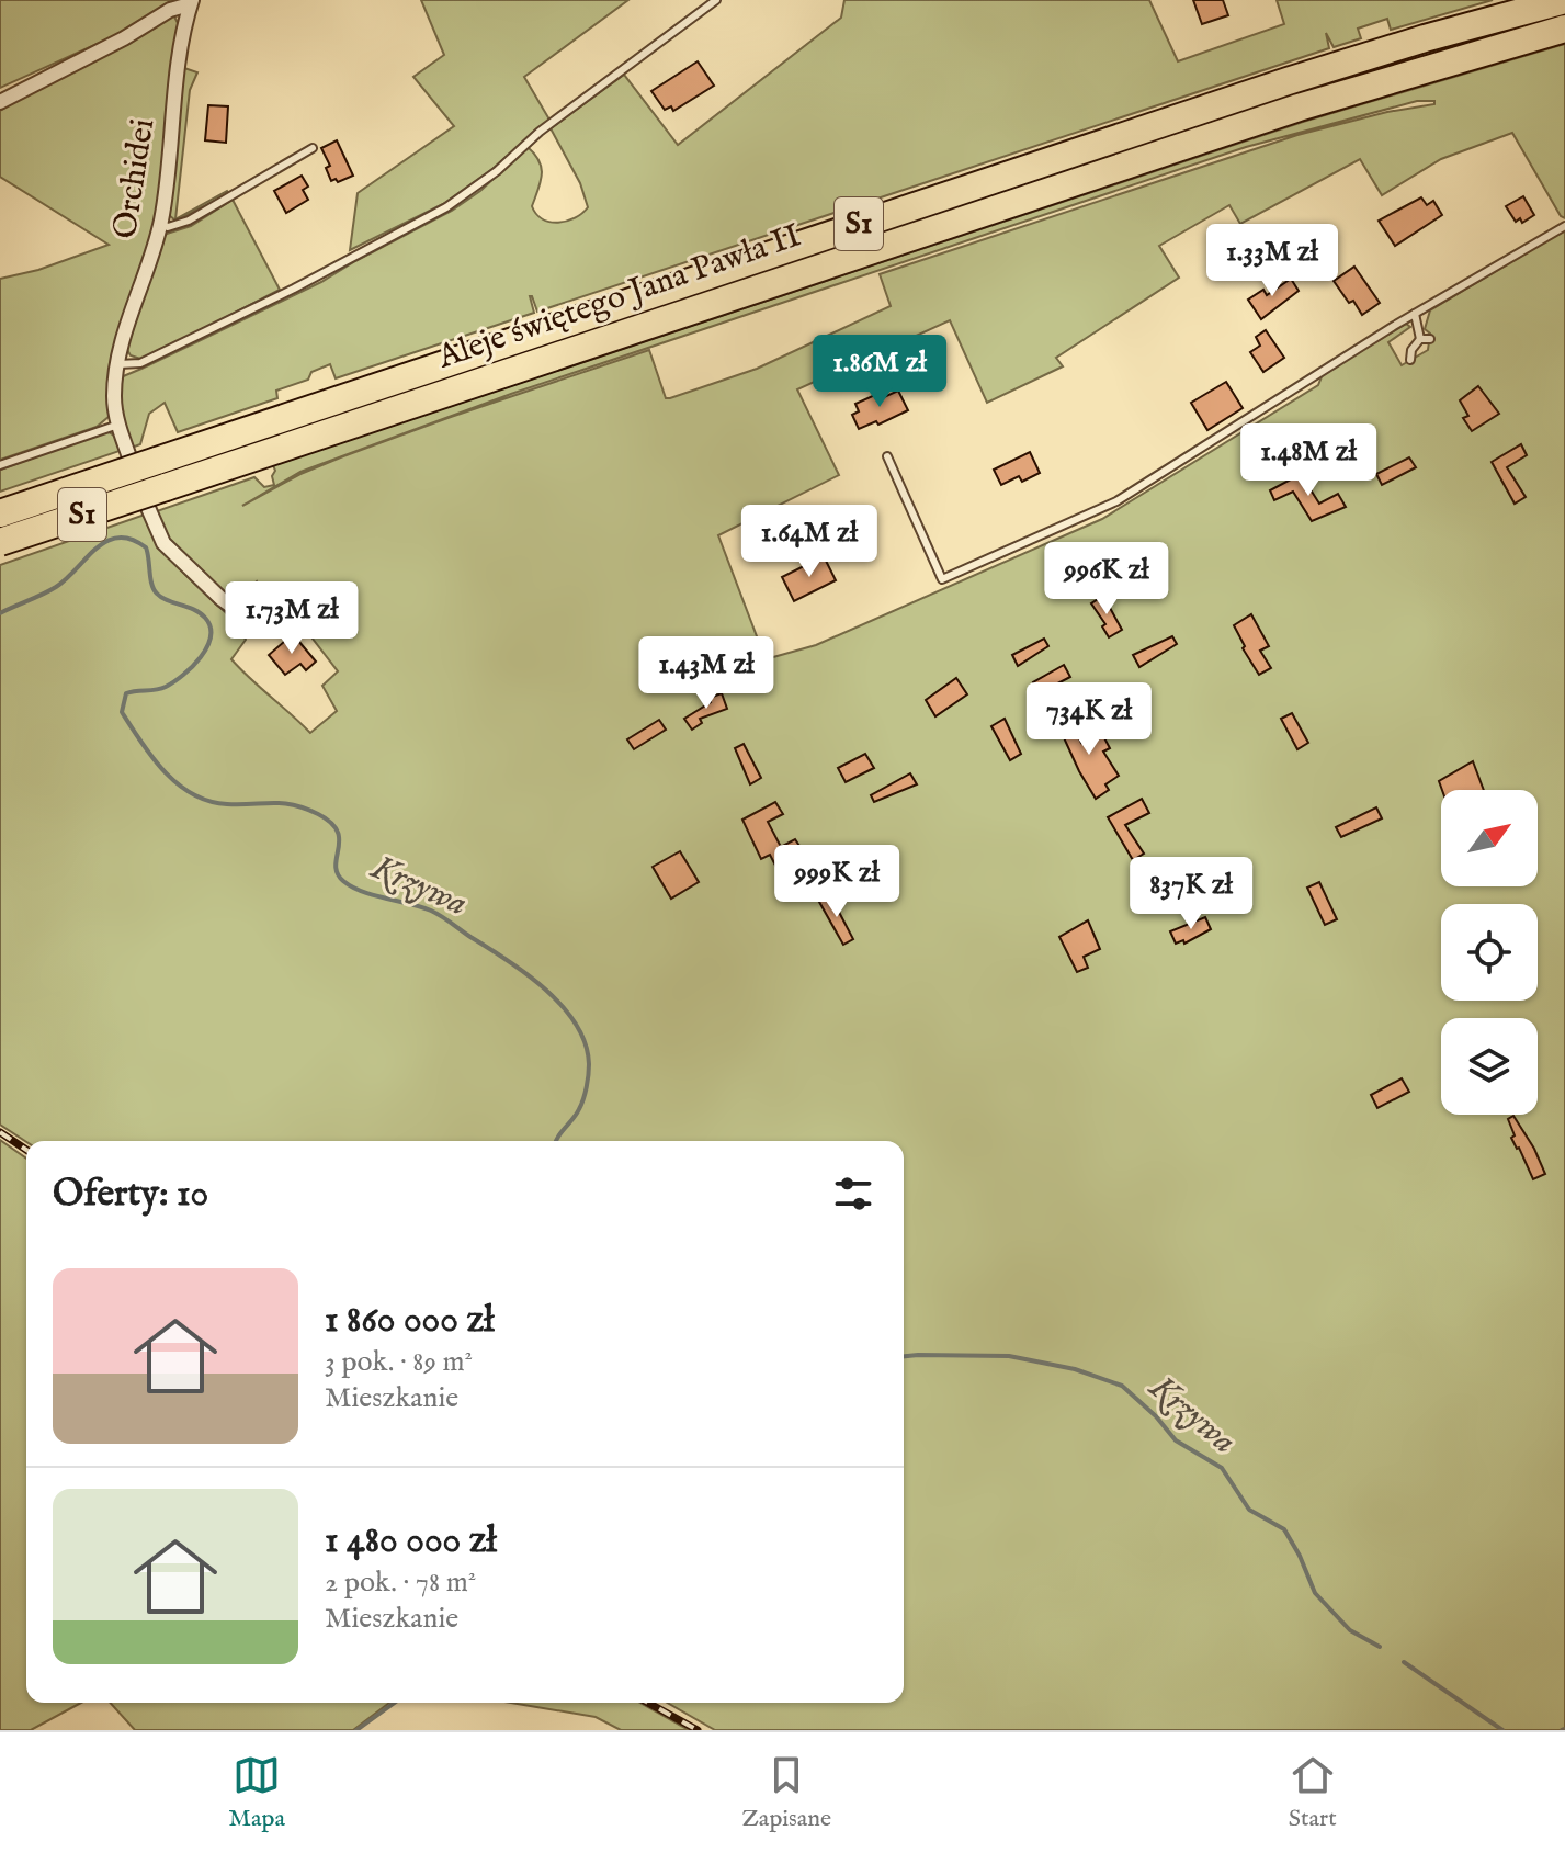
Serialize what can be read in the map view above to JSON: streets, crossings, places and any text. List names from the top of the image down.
{
  "streets": {
    "highway": ["S1", "Aleje świętego Jana Pawła II"],
    "street": ["Orchidei"]
  },
  "water": ["Krzywa"],
  "north": "top right",
  "page": {
    "price": [
      "1.33M zł",
      "1.86M zł",
      "1.48M zł",
      "1.64M zł",
      "996K zł",
      "1.73M zł",
      "1.43M zł",
      "734K zł",
      "999K zł",
      "837K zł"
    ],
    "heading": "Oferty: 10",
    "list": [
      {
        "name": "1 860 000 zł",
        "note": "3 pok. · 89 m² · Mieszkanie"
      },
      {
        "name": "1 480 000 zł",
        "note": "2 pok. · 78 m² · Mieszkanie"
      }
    ],
    "tabs": ["Mapa", "Zapisane", "Start"]
  }
}
